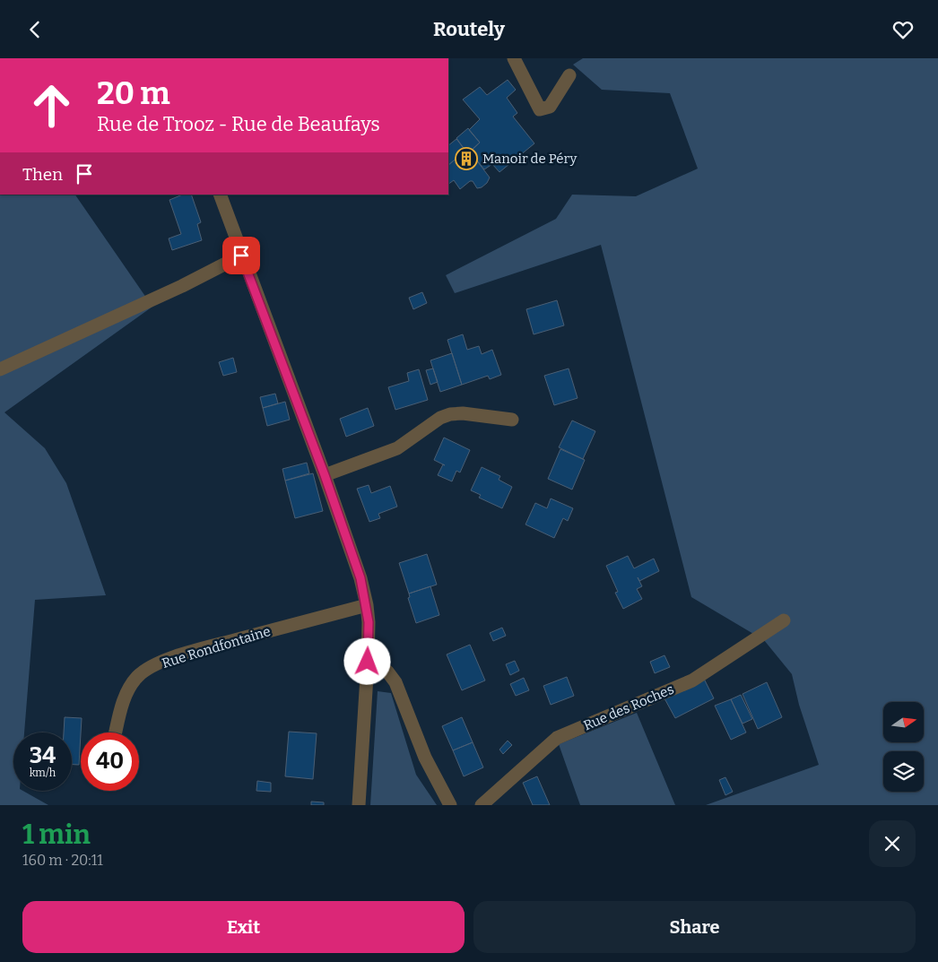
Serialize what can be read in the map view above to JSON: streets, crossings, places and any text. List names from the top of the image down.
{
  "streets": {
    "street": ["Rue Rondfontaine", "Rue des Roches"]
  },
  "places": {
    "building": ["Manoir de Péry"]
  },
  "north": "right",
  "page": {
    "header": "Routely",
    "turn": ["20 m", "Rue de Trooz - Rue de Beaufays"],
    "then": "Then",
    "speed": "34 km/h",
    "limit": "40",
    "heading": ["1 min", "160 m · 20:11"],
    "buttons": ["Exit", "Share"]
  }
}
